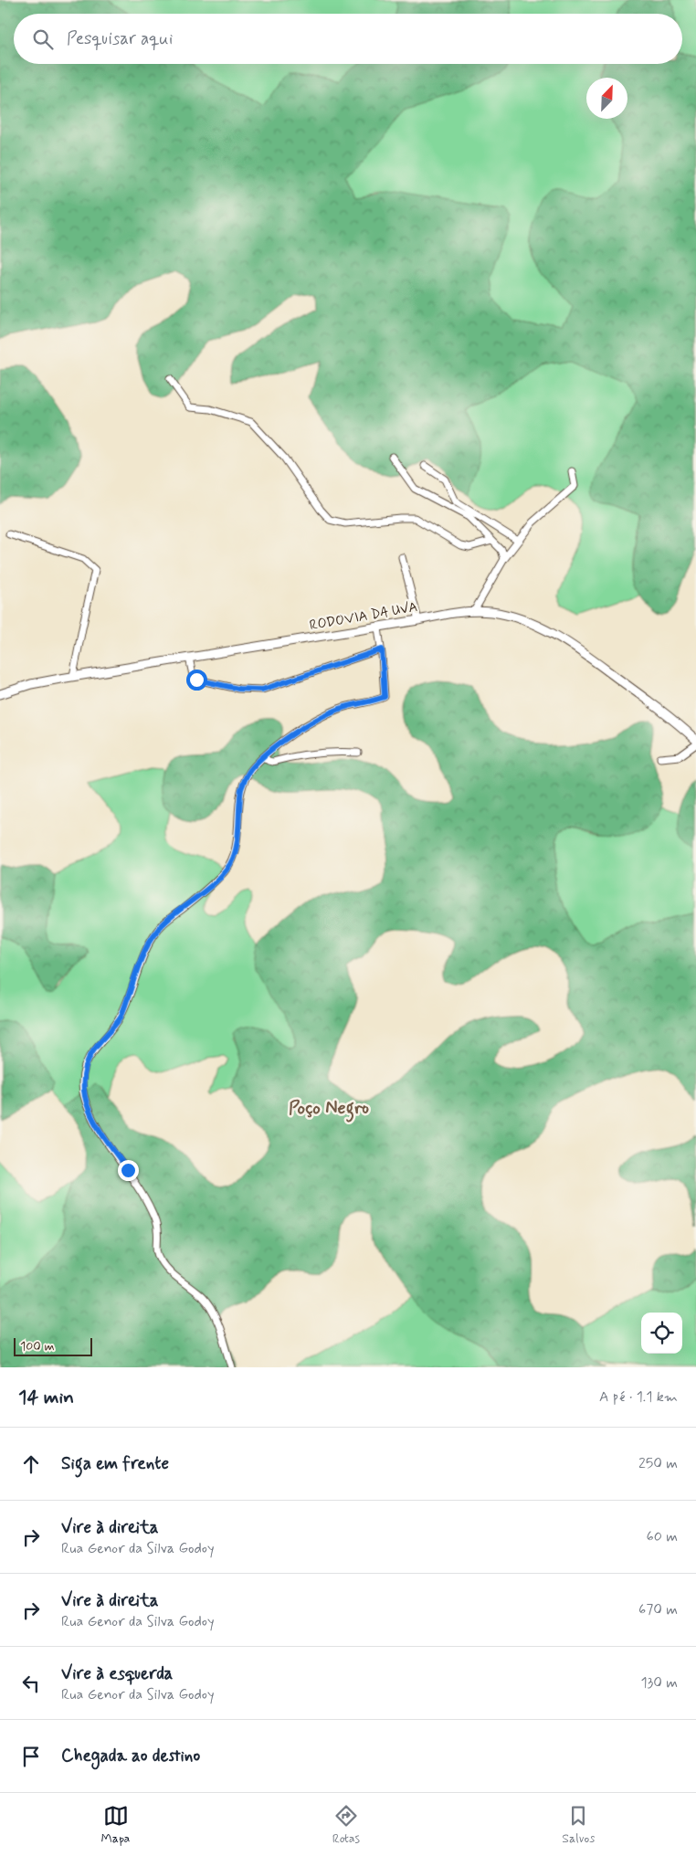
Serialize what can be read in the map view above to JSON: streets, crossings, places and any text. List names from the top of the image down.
{
  "streets": {
    "street": ["RODOVIA DA UVA"]
  },
  "districts": ["Poço Negro"],
  "scale_bar": "100 m",
  "north": "top right",
  "page": {
    "search": "Pesquisar aqui",
    "scale": "100 m",
    "heading": ["14 min", "A pé · 1.1 km"],
    "list": [
      ["Siga em frente", "250 m"],
      ["Vire à direita", "Rua Genor da Silva Godoy", "60 m"],
      ["Vire à direita", "Rua Genor da Silva Godoy", "670 m"],
      ["Vire à esquerda", "Rua Genor da Silva Godoy", "130 m"],
      "Chegada ao destino"
    ],
    "nav": ["Mapa", "Rotas", "Salvos"]
  }
}
